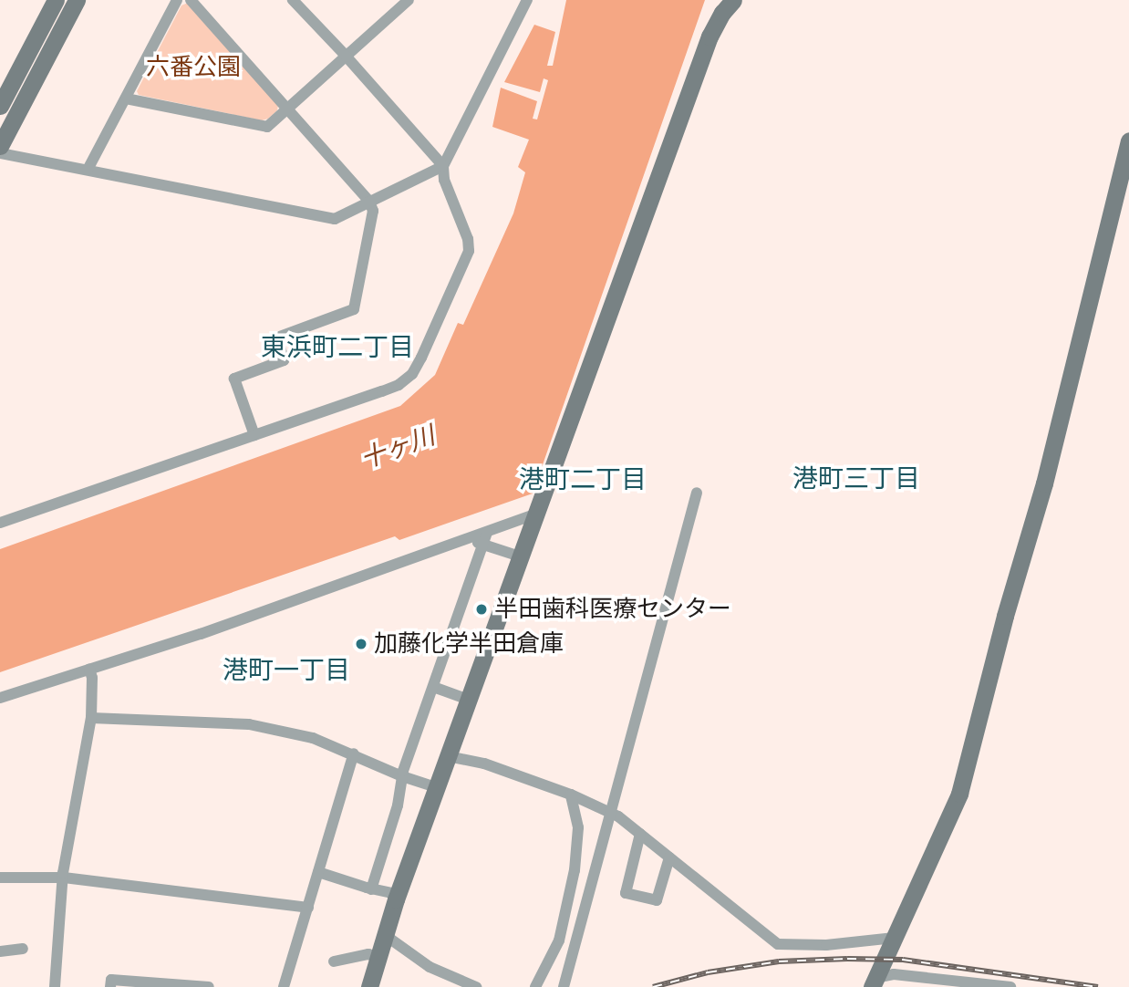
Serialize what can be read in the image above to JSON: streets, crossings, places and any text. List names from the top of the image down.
{
  "districts": [
    "東浜町二丁目",
    "港町三丁目",
    "港町二丁目",
    "港町一丁目"
  ],
  "water": ["十ヶ川"],
  "parks": ["六番公園"],
  "places": ["半田歯科医療センター", "加藤化学半田倉庫"]
}
